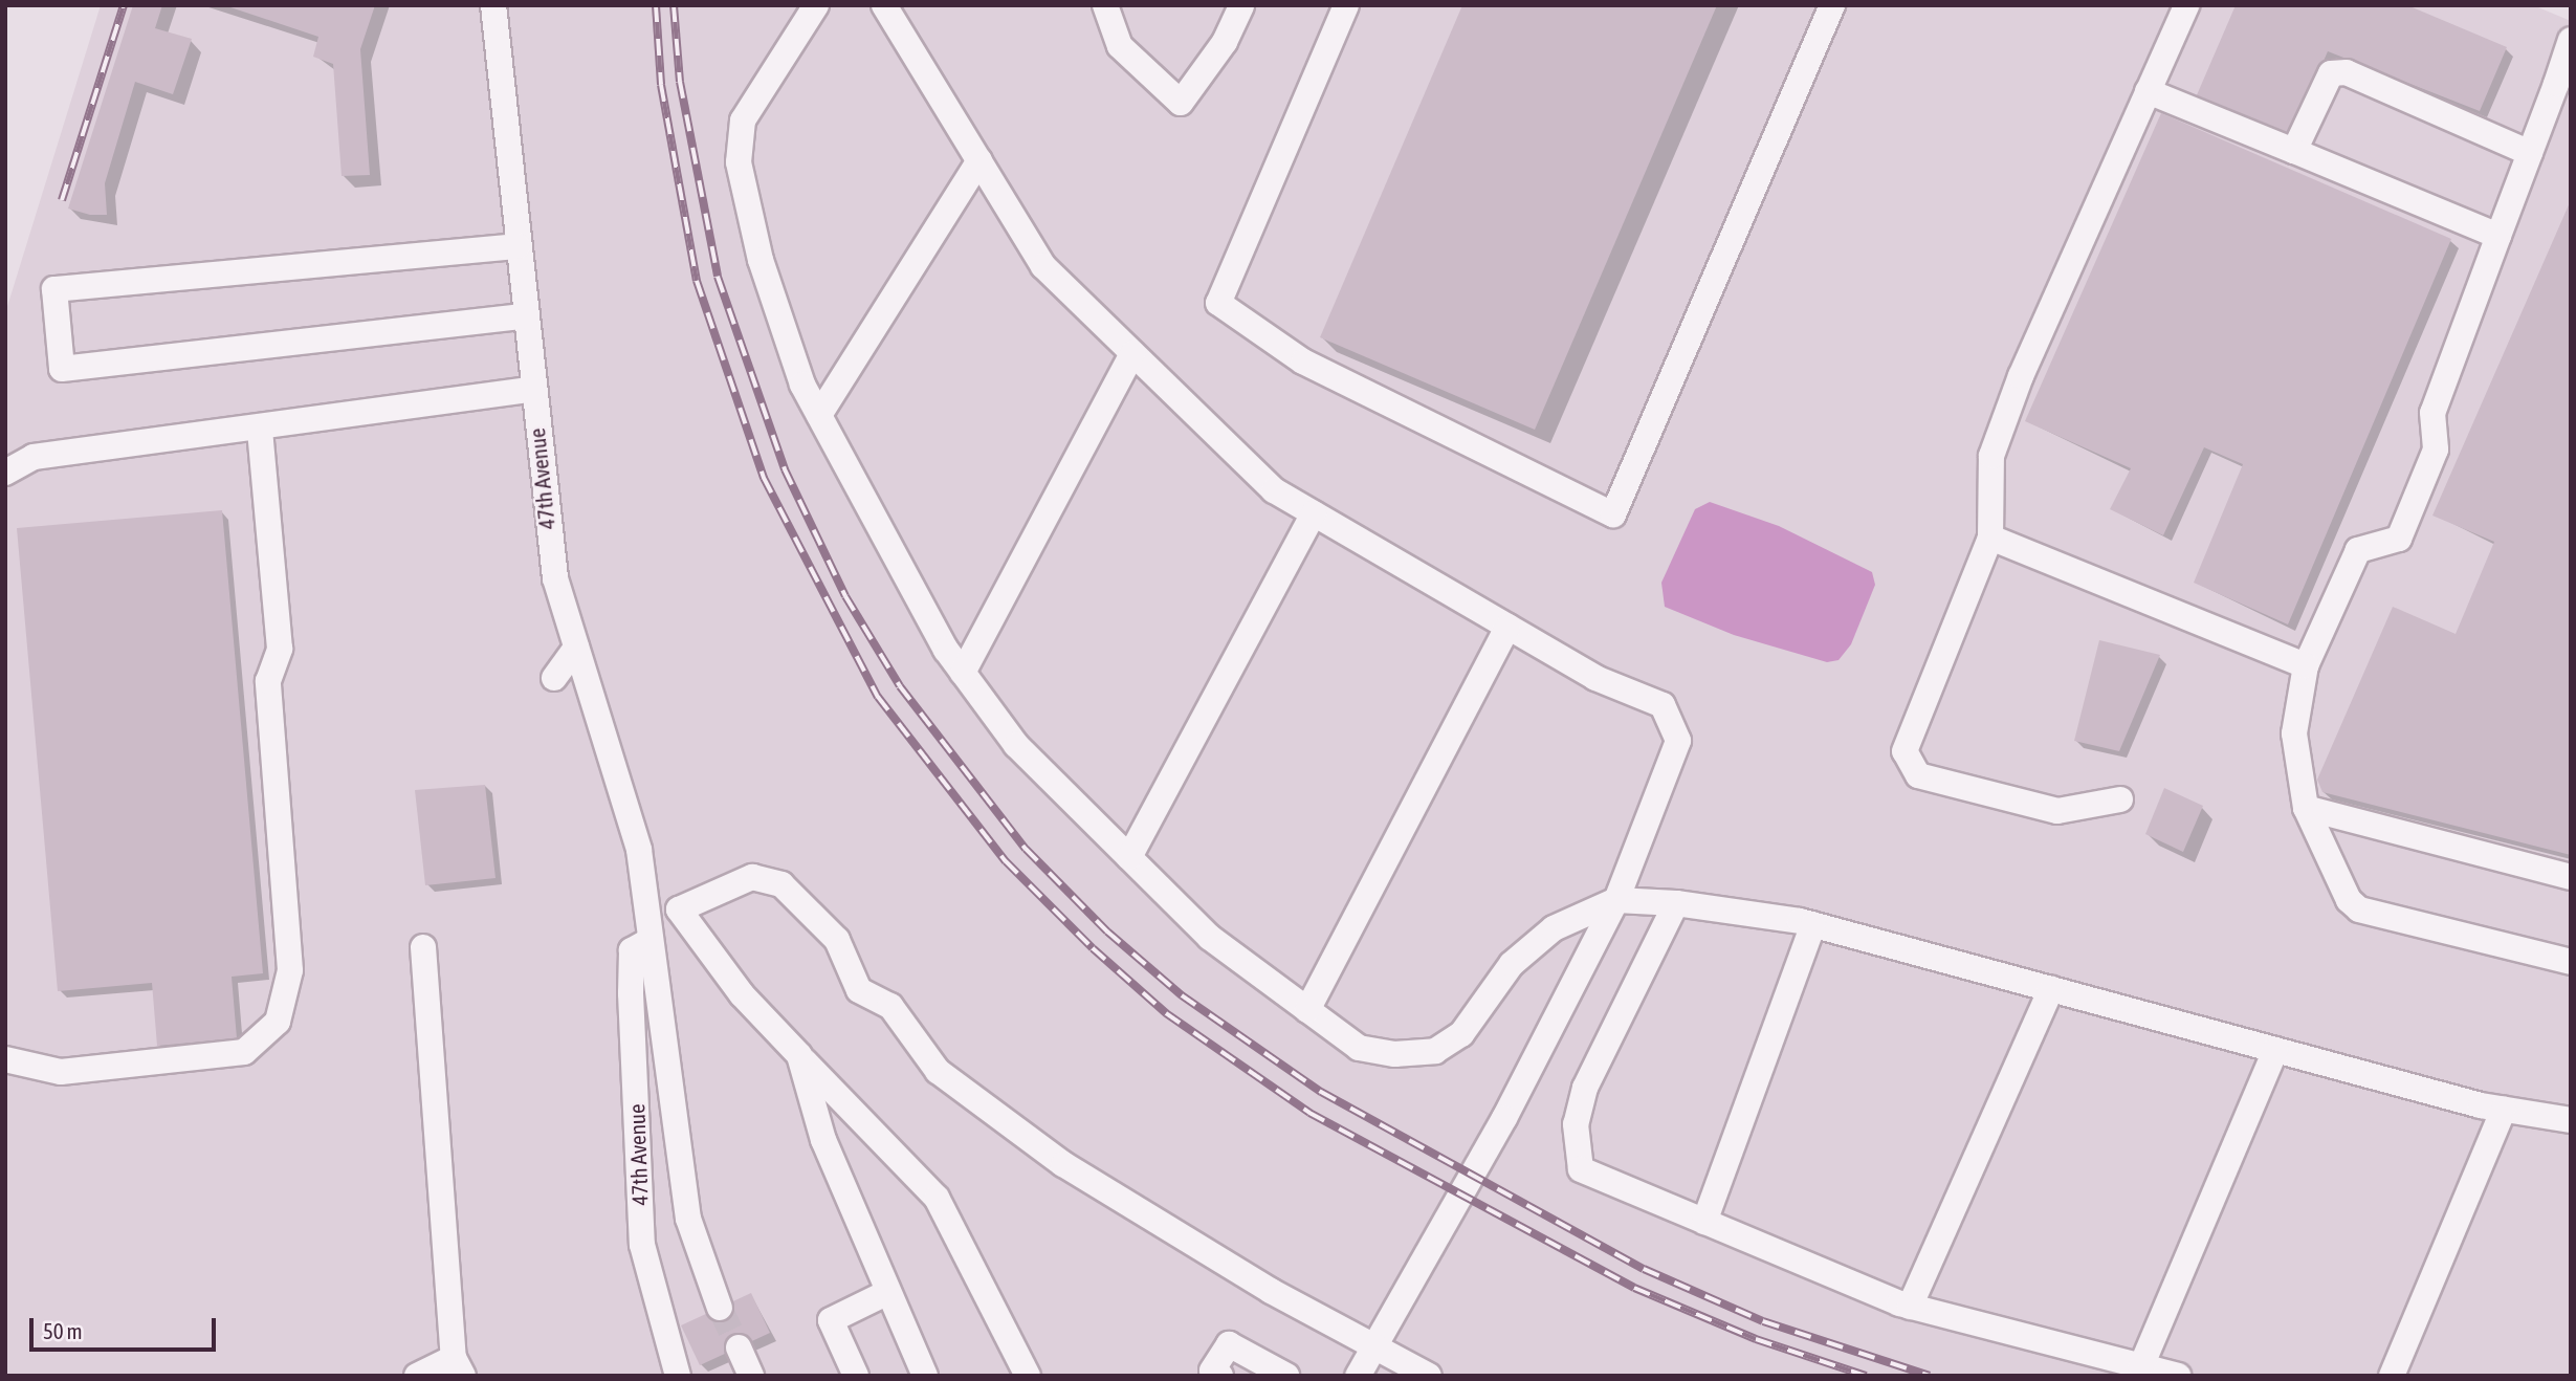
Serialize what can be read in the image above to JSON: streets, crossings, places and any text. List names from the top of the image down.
{
  "streets": {
    "street": ["47th Avenue"]
  },
  "scale_bar": "50 m"
}
